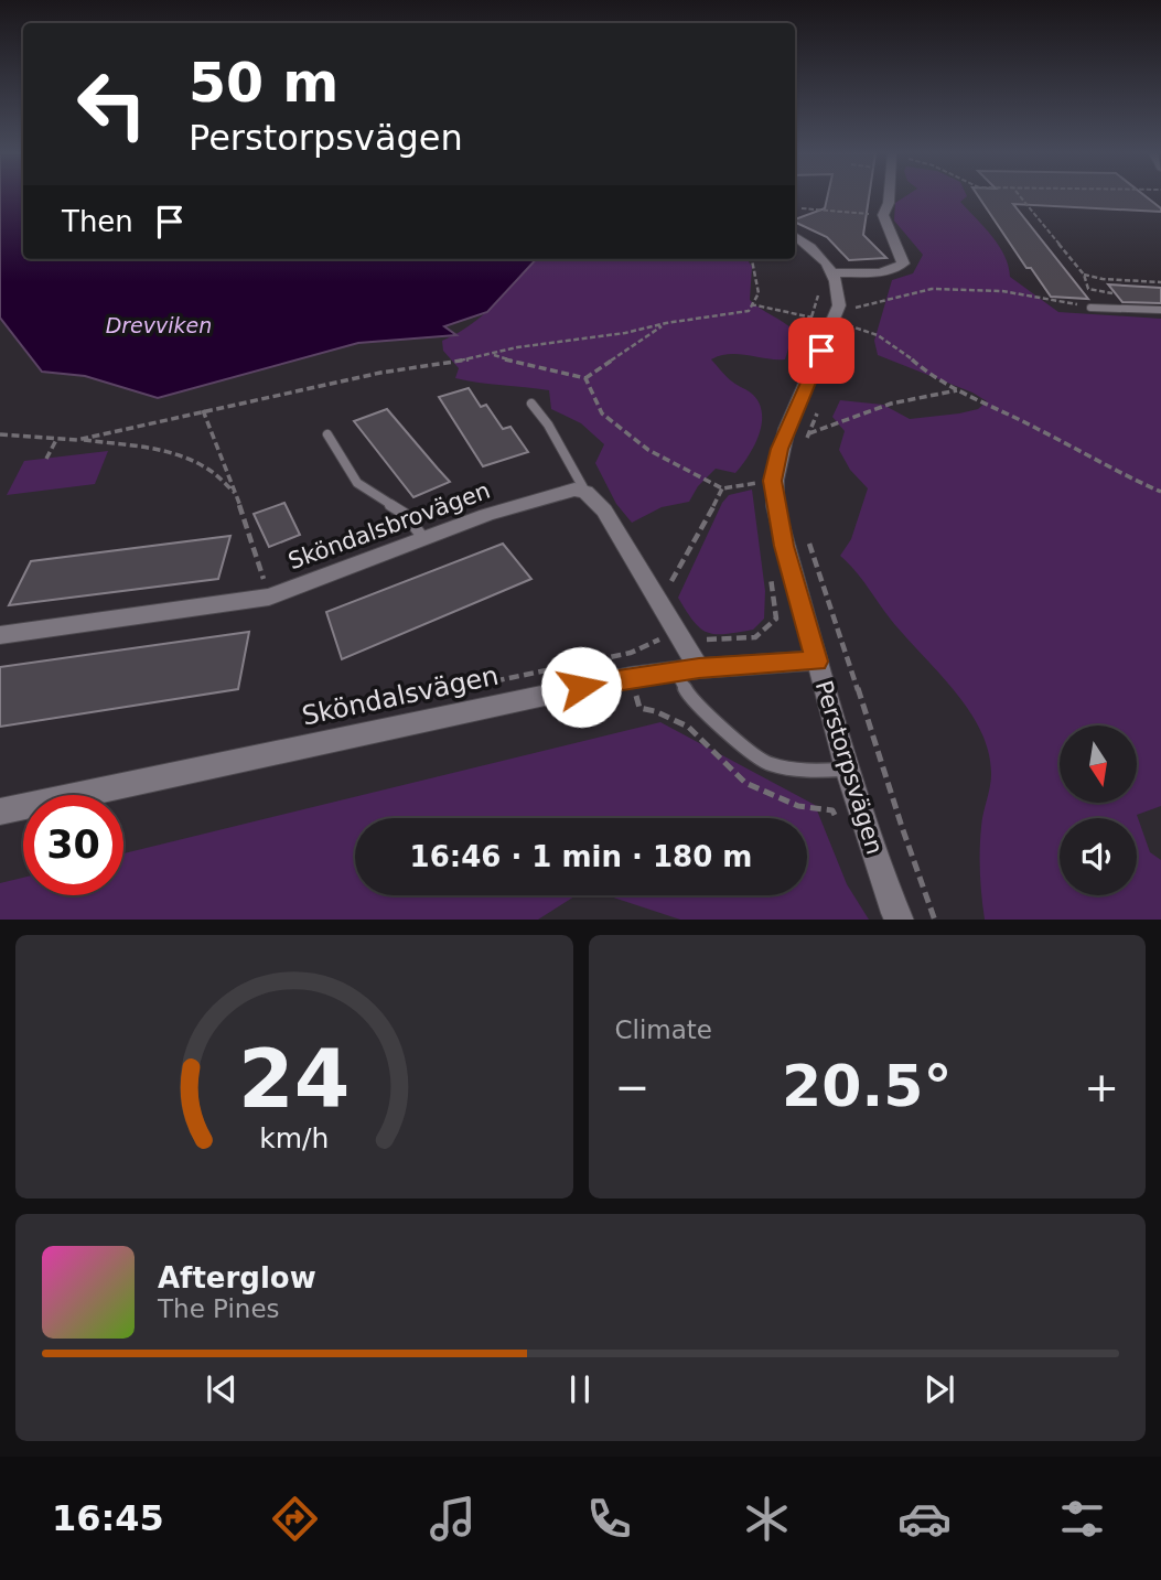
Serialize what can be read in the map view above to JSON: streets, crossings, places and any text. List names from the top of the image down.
{
  "streets": {
    "street": ["Sköndalsbrovägen", "Sköndalsvägen", "Perstorpsvägen"]
  },
  "crossings": [
    ["Sköndalsvägen", "Perstorpsvägen"]
  ],
  "water": ["Drevviken"],
  "north": "bottom",
  "page": {
    "turn": ["50 m", "Perstorpsvägen"],
    "then": "Then",
    "limit": "30",
    "trip": "16:46 · 1 min · 180 m",
    "tile": "Climate",
    "heat": ["−", "20.5°", "+"],
    "song": ["Afterglow", "The Pines"],
    "tabs": "16:45",
    "gauge": ["24", "km/h"]
  }
}
